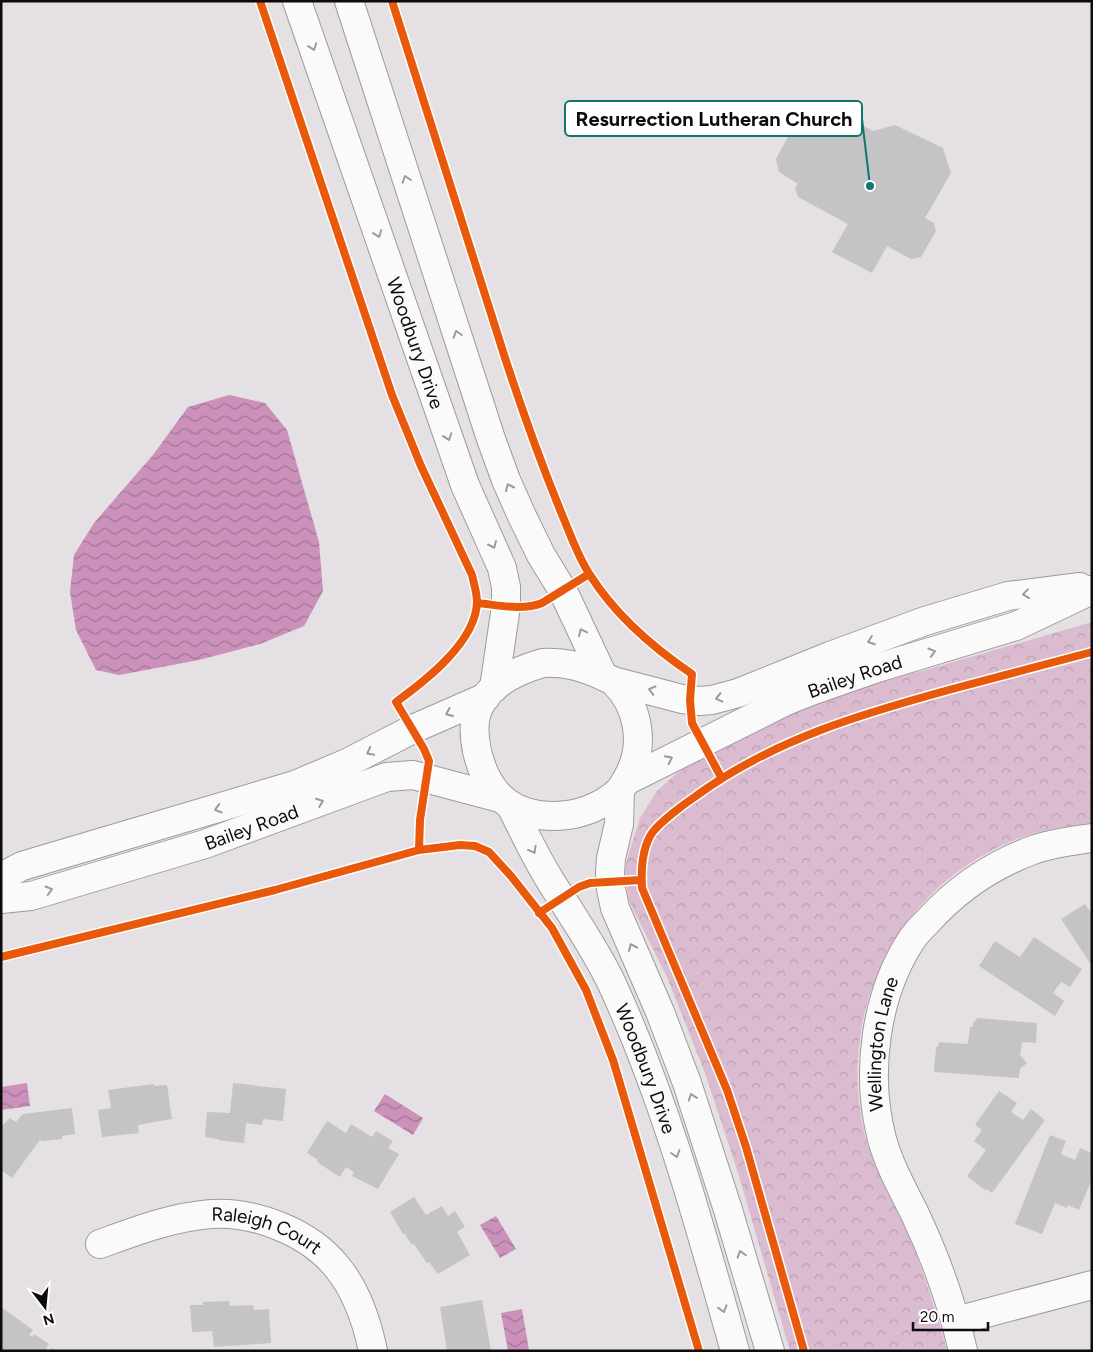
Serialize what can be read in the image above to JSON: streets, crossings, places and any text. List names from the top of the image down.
{
  "streets": {
    "main road": [
      "Woodbury Drive",
      "Bailey Road",
      "Wellington Lane",
      "Raleigh Court"
    ]
  },
  "crossings": [
    ["Woodbury Drive", "Bailey Road"]
  ],
  "places": ["Resurrection Lutheran Church"],
  "scale_bar": "20 m",
  "north": "bottom"
}
